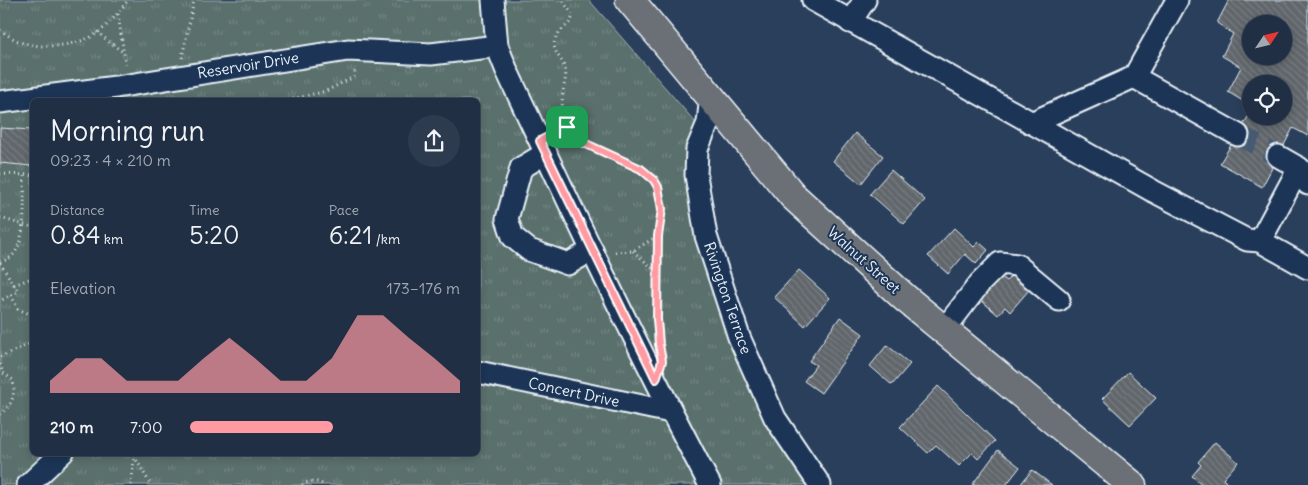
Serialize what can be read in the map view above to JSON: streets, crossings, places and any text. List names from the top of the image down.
{
  "streets": {
    "main road": ["Walnut Street"],
    "street": ["Reservoir Drive", "Rivington Terrace", "Concert Drive"]
  },
  "crossings": [
    ["Walnut Street", "Rivington Terrace"]
  ],
  "north": "top right",
  "page": {
    "heading": ["Morning run", "09:23 · 4 × 210 m"],
    "stats": [
      ["Distance", "0.84 km"],
      ["Time", "5:20"],
      ["Pace", "6:21 /km"]
    ],
    "chart": ["Elevation", "173–176 m"],
    "list": [
      {
        "name": "210 m",
        "note": "7:00"
      }
    ]
  }
}
